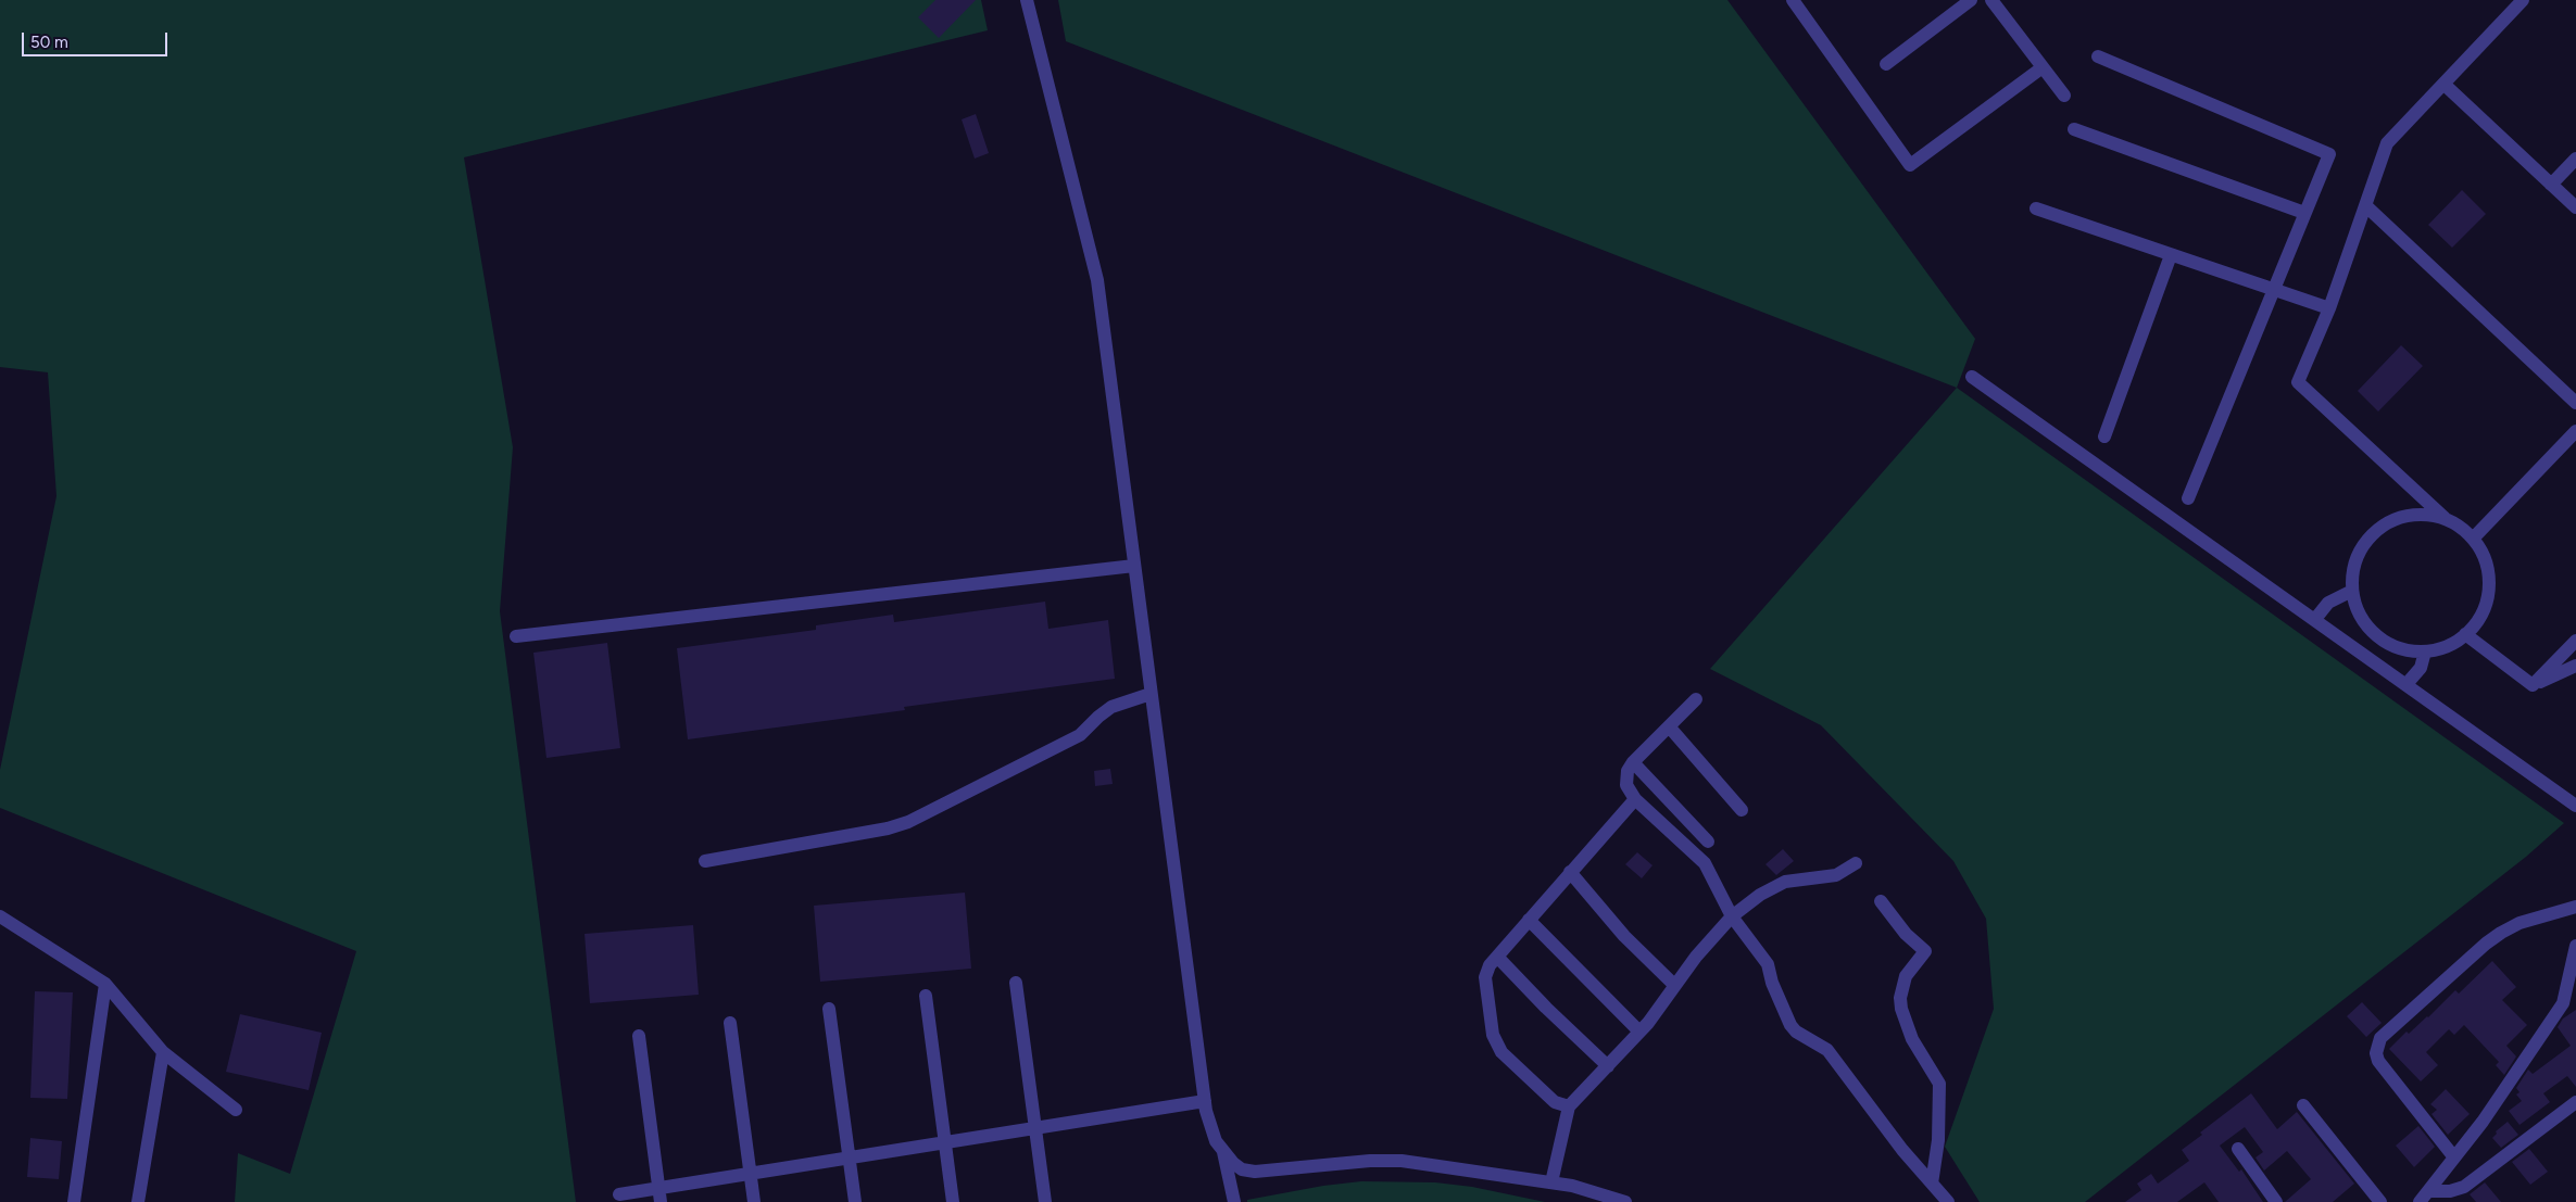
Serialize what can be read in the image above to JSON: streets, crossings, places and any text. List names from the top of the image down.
{
  "scale_bar": "50 m"
}
